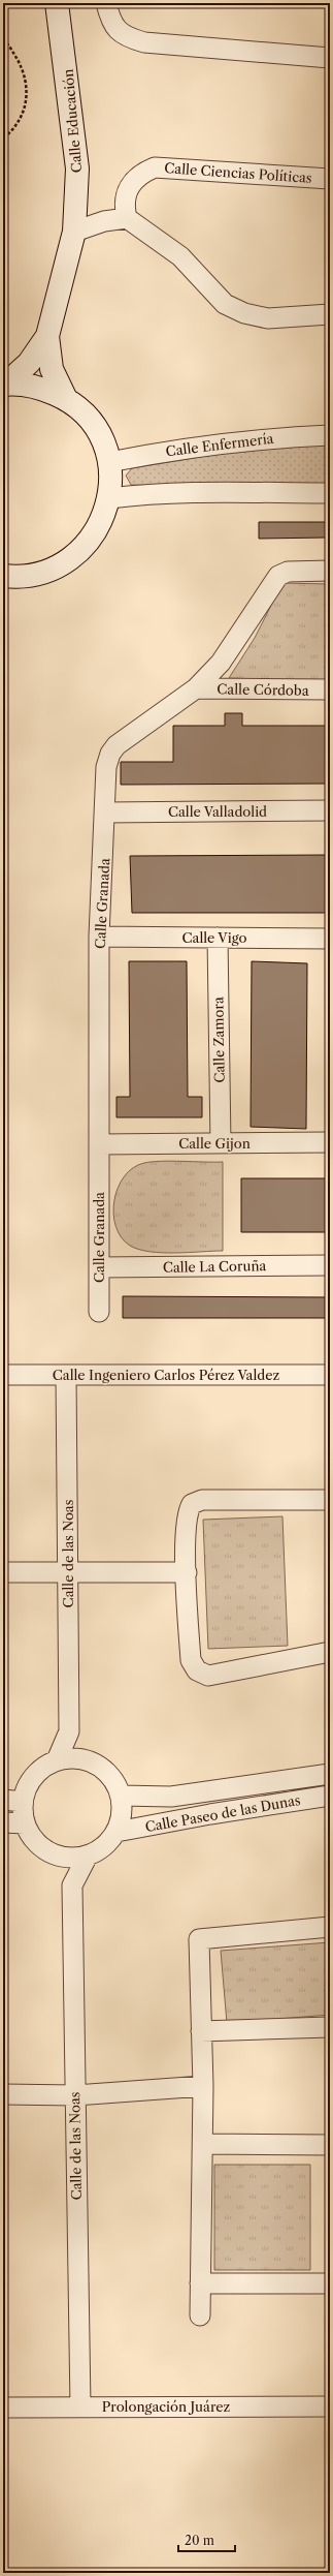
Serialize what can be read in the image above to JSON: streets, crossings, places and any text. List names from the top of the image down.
{
  "streets": {
    "street": [
      "Calle Educación",
      "Calle Ciencias Políticas",
      "Calle Enfermería",
      "Calle Córdoba",
      "Calle Valladolid",
      "Calle Granada",
      "Calle Vigo",
      "Calle Zamora",
      "Calle Gijon",
      "Calle La Coruña",
      "Calle Ingeniero Carlos Pérez Valdez",
      "Calle de las Noas",
      "Calle Paseo de las Dunas",
      "Prolongación Juárez"
    ]
  },
  "crossings": [
    ["Calle Córdoba", "Calle Granada"],
    ["Calle Valladolid", "Calle Granada"],
    ["Calle Granada", "Calle Vigo"],
    ["Calle Granada", "Calle Gijon"],
    ["Calle Granada", "Calle La Coruña"],
    ["Calle Vigo", "Calle Zamora"],
    ["Calle Zamora", "Calle Gijon"],
    ["Calle Ingeniero Carlos Pérez Valdez", "Calle de las Noas"],
    ["Calle de las Noas", "Calle Paseo de las Dunas"],
    ["Calle de las Noas", "Prolongación Juárez"]
  ],
  "scale_bar": "20 m"
}
